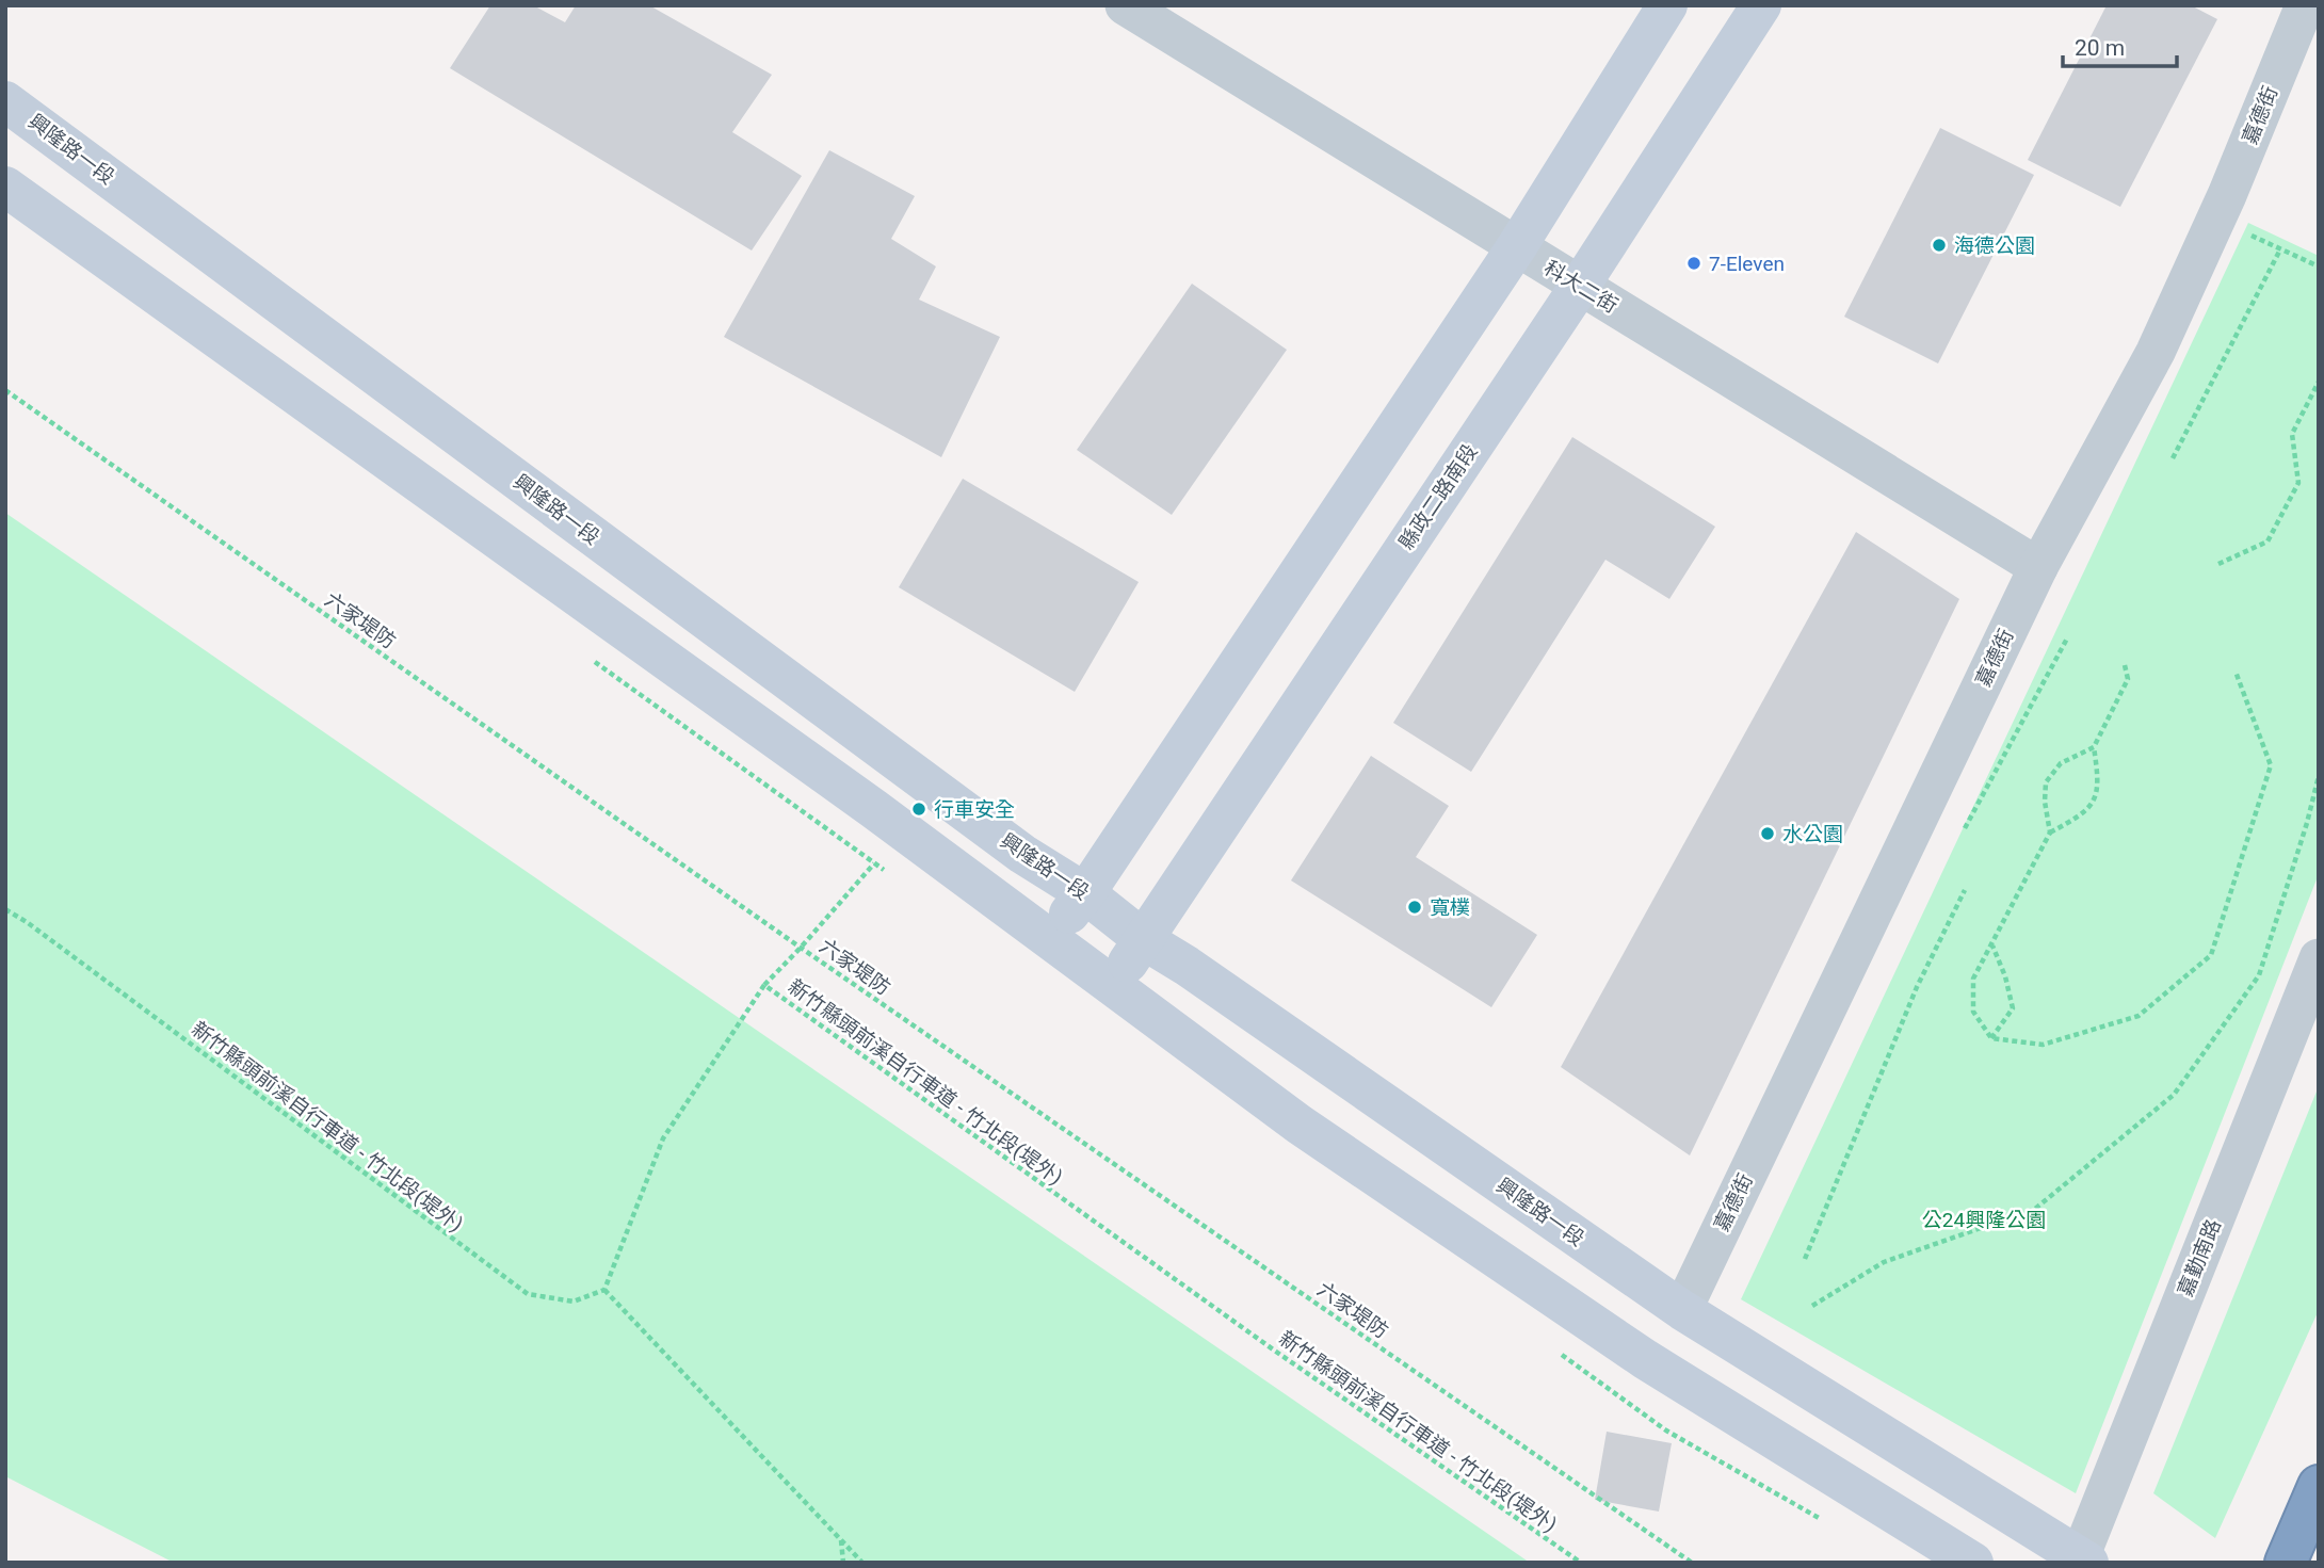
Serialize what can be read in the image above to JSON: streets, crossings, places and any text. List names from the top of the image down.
{
  "streets": {
    "street": [
      "嘉德街",
      "興隆路一段",
      "科大二街",
      "縣政二路南段",
      "嘉勤南路"
    ],
    "path": ["六家堤防", "新竹縣頭前溪自行車道 - 竹北段(堤外)"]
  },
  "crossings": [
    ["嘉德街", "興隆路一段"],
    ["嘉德街", "科大二街"],
    ["興隆路一段", "縣政二路南段"],
    ["興隆路一段", "嘉勤南路"],
    ["科大二街", "縣政二路南段"]
  ],
  "parks": ["公24興隆公園"],
  "places": [
    "海德公園",
    "7-Eleven",
    "行車安全",
    "水公園",
    "寬樸"
  ],
  "scale_bar": "20 m"
}
